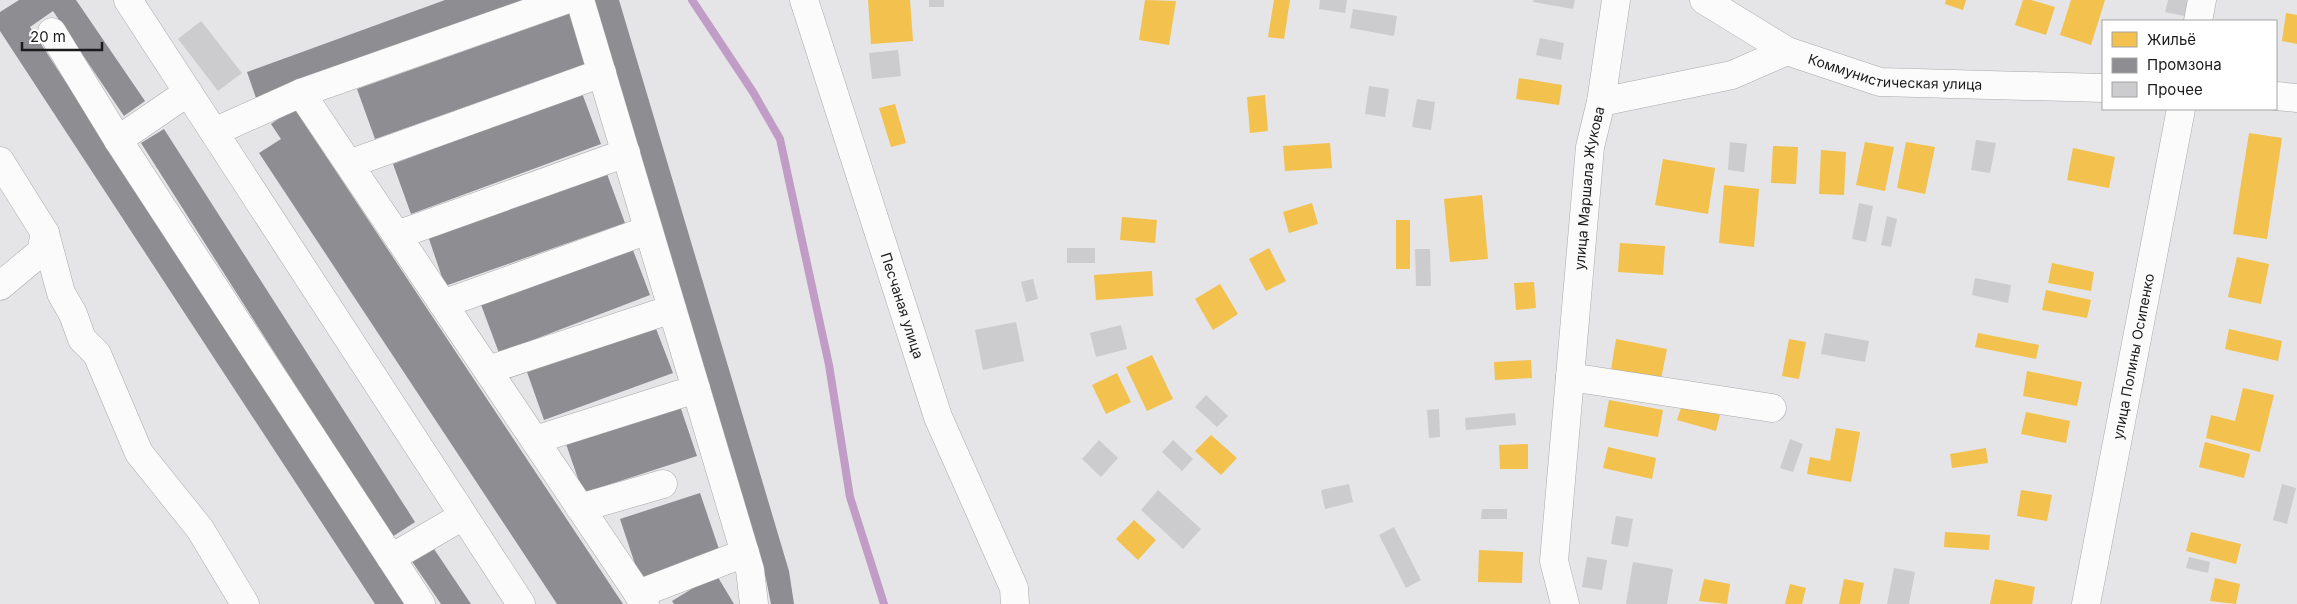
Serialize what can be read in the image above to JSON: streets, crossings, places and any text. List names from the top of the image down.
{
  "streets": {
    "street": [
      "Коммунистическая улица",
      "улица Маршала Жукова",
      "Песчаная улица",
      "улица Полины Осипенко"
    ]
  },
  "legend": ["Жильё", "Промзона", "Прочее"],
  "scale_bar": "20 m"
}
